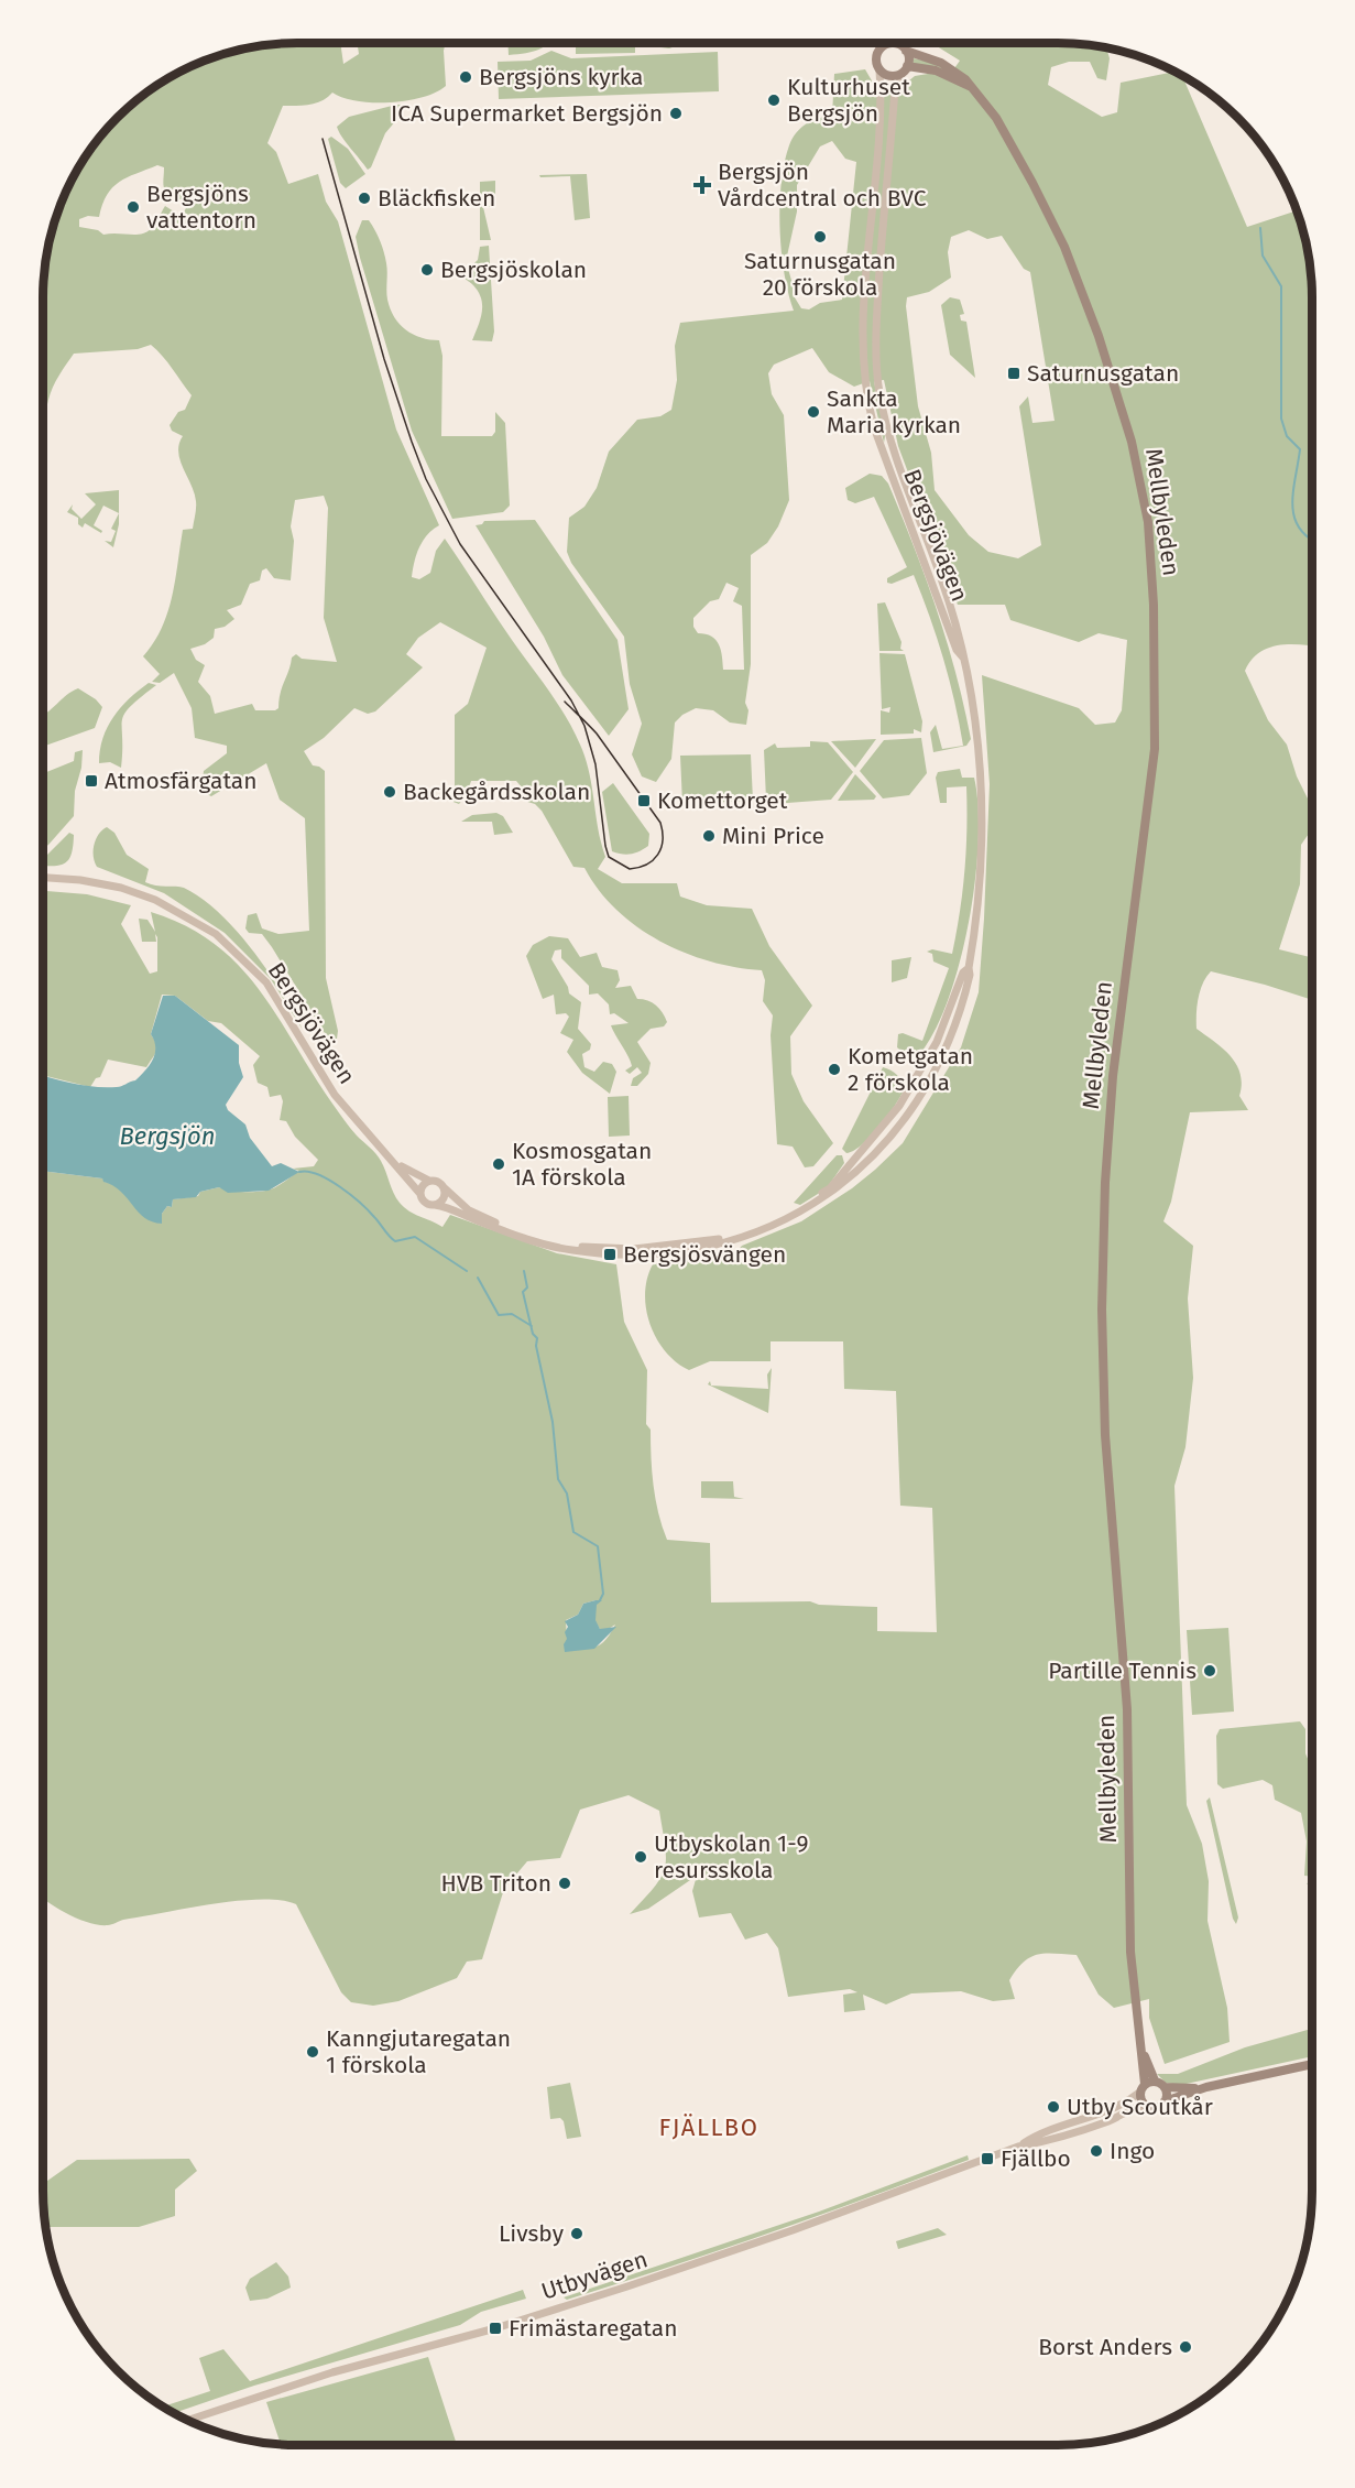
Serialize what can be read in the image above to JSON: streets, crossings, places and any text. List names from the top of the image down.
{
  "streets": {
    "main road": ["Mellbyleden", "Bergsjövägen", "Utbyvägen"]
  },
  "crossings": [
    ["Mellbyleden", "Bergsjövägen"],
    ["Mellbyleden", "Utbyvägen"]
  ],
  "districts": ["FJÄLLBO"],
  "water": ["Bergsjön"],
  "places": {
    "other": [
      "Bergsjöns kyrka",
      "Kulturhuset Bergsjön",
      "ICA Supermarket Bergsjön",
      "Bläckfisken",
      "Bergsjöns vattentorn",
      "Saturnusgatan 20 förskola",
      "Bergsjöskolan",
      "Sankta Maria kyrkan",
      "Backegårdsskolan",
      "Mini Price",
      "Kometgatan 2 förskola",
      "Kosmosgatan 1A förskola",
      "Partille Tennis",
      "Utbyskolan 1-9 resursskola",
      "HVB Triton",
      "Kanngjutaregatan 1 förskola",
      "Utby Scoutkår",
      "Ingo",
      "Livsby",
      "Borst Anders"
    ],
    "health": ["Bergsjön Vårdcentral och BVC"],
    "transit": [
      "Saturnusgatan",
      "Atmosfärgatan",
      "Komettorget",
      "Bergsjösvängen",
      "Fjällbo",
      "Frimästaregatan"
    ]
  }
}
